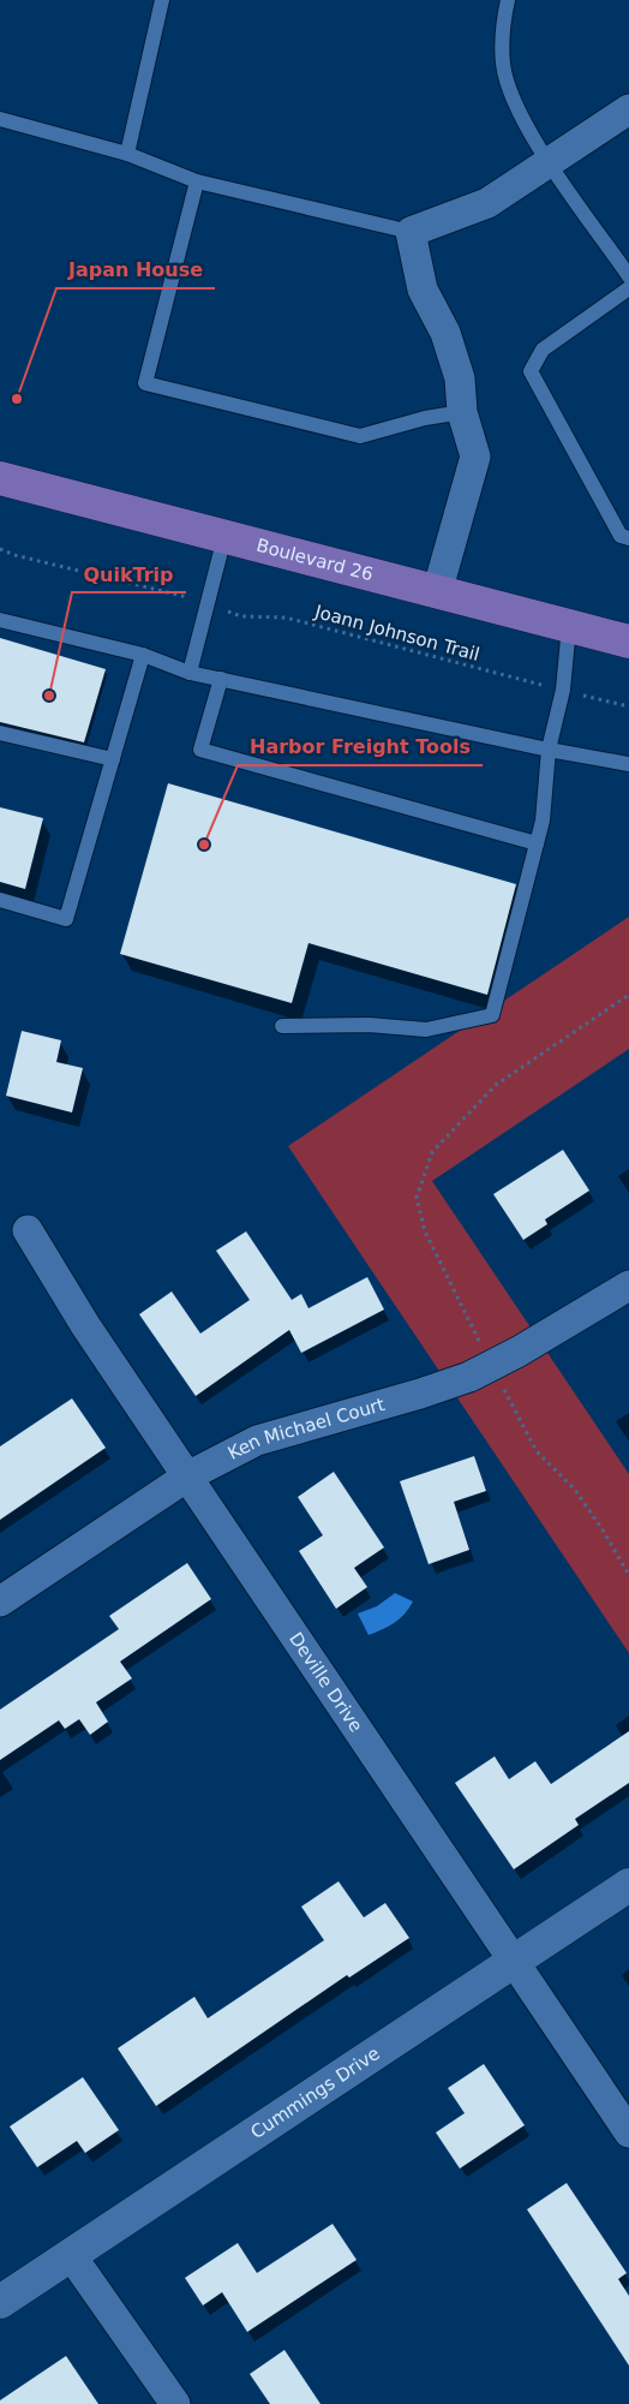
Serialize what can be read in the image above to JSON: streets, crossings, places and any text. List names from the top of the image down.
{
  "streets": {
    "main road": ["Boulevard 26"],
    "street": ["Ken Michael Court", "Deville Drive", "Cummings Drive"],
    "path": ["Joann Johnson Trail"]
  },
  "crossings": [
    ["Ken Michael Court", "Deville Drive"],
    ["Deville Drive", "Cummings Drive"]
  ],
  "places": ["Japan House", "QuikTrip", "Harbor Freight Tools"]
}
